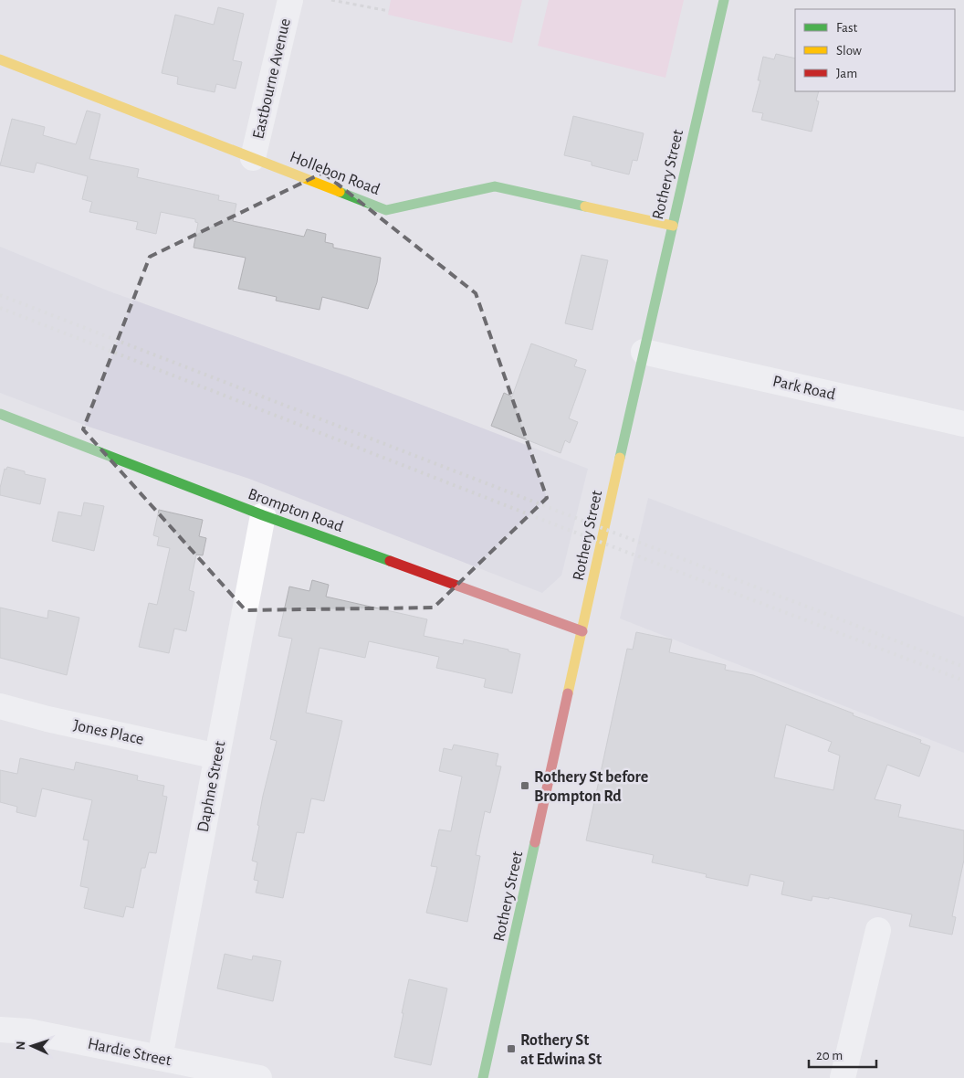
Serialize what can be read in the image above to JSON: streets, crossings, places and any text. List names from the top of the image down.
{
  "streets": {
    "street": [
      "Eastbourne Avenue",
      "Hollebon Road",
      "Rothery Street",
      "Park Road",
      "Brompton Road",
      "Jones Place",
      "Daphne Street",
      "Hardie Street"
    ]
  },
  "crossings": [
    ["Eastbourne Avenue", "Hollebon Road"],
    ["Hollebon Road", "Rothery Street"],
    ["Rothery Street", "Park Road"],
    ["Rothery Street", "Brompton Road"],
    ["Brompton Road", "Daphne Street"],
    ["Jones Place", "Daphne Street"],
    ["Daphne Street", "Hardie Street"]
  ],
  "places": {
    "transit": ["Rothery St before Brompton Rd", "Rothery St at Edwina St"]
  },
  "legend": ["Fast", "Slow", "Jam"],
  "scale_bar": "20 m",
  "north": "left"
}
